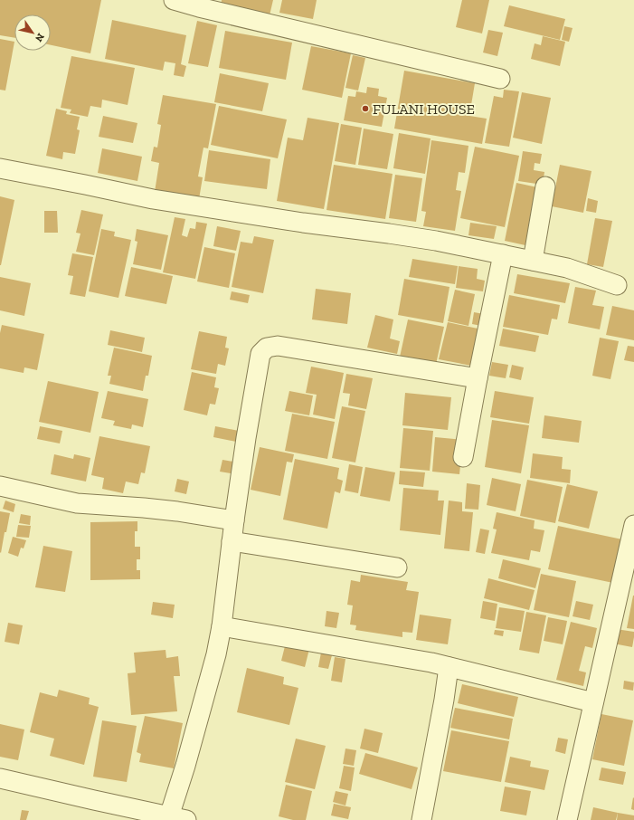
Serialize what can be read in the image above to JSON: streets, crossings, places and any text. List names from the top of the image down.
{
  "places": ["FULANI HOUSE"],
  "north": "bottom right"
}
